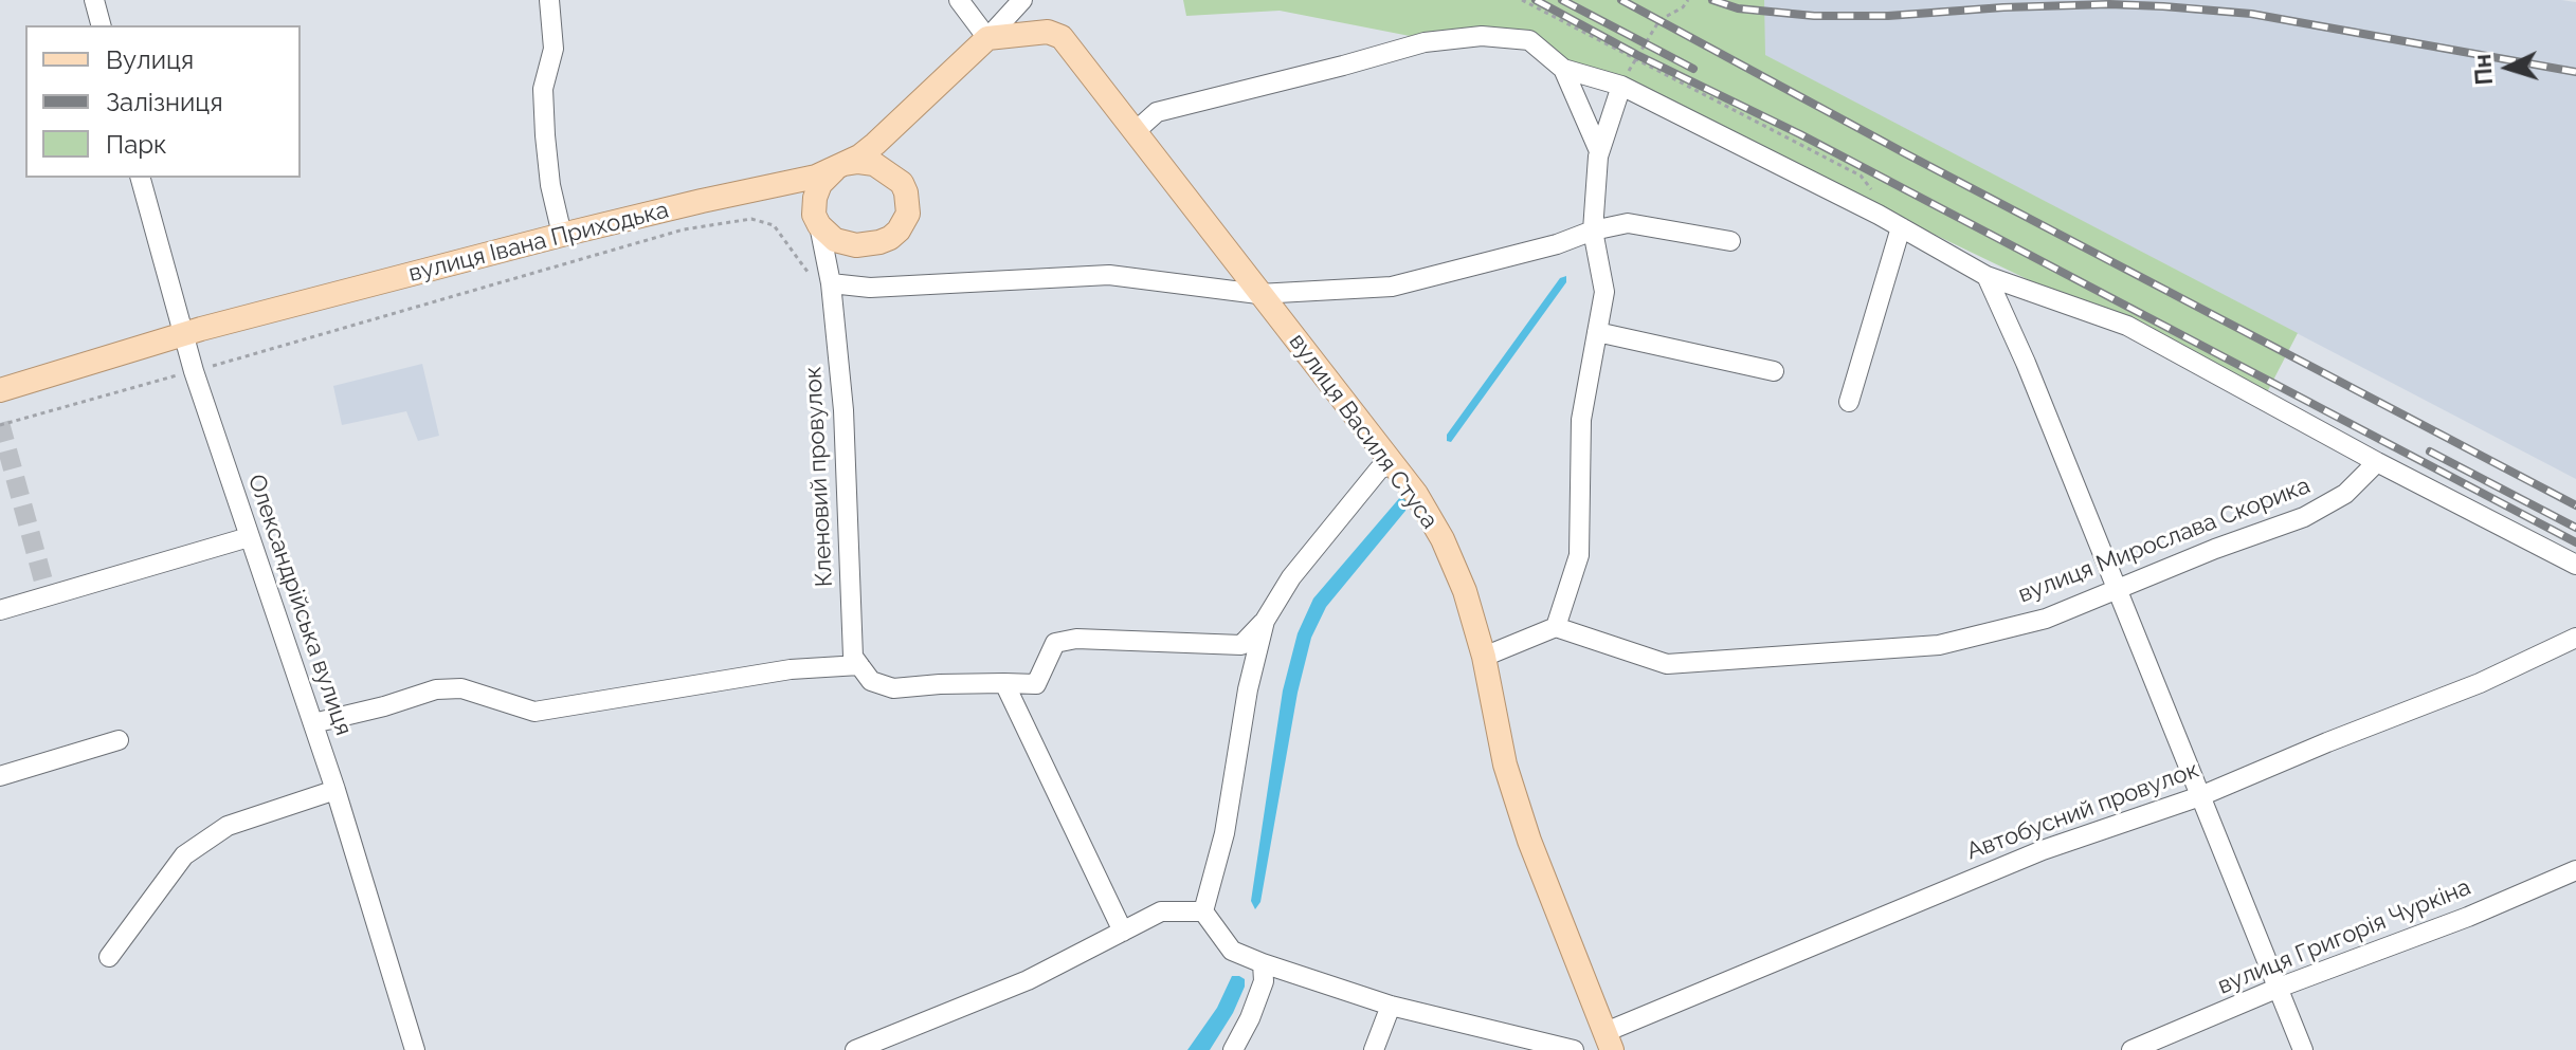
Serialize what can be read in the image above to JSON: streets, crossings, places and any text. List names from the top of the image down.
{
  "streets": {
    "main road": ["вулиця Івана Приходька", "вулиця Василя Стуса"],
    "street": [
      "Кленовий провулок",
      "вулиця Мирослава Скорика",
      "Олександрійська вулиця",
      "Автобусний провулок",
      "вулиця Григорія Чуркіна"
    ]
  },
  "crossings": [
    ["вулиця Івана Приходька", "вулиця Василя Стуса"],
    ["вулиця Івана Приходька", "Кленовий провулок"],
    ["вулиця Івана Приходька", "Олександрійська вулиця"],
    ["вулиця Василя Стуса", "Автобусний провулок"]
  ],
  "legend": ["Вулиця", "Залізниця", "Парк"],
  "north": "left"
}
